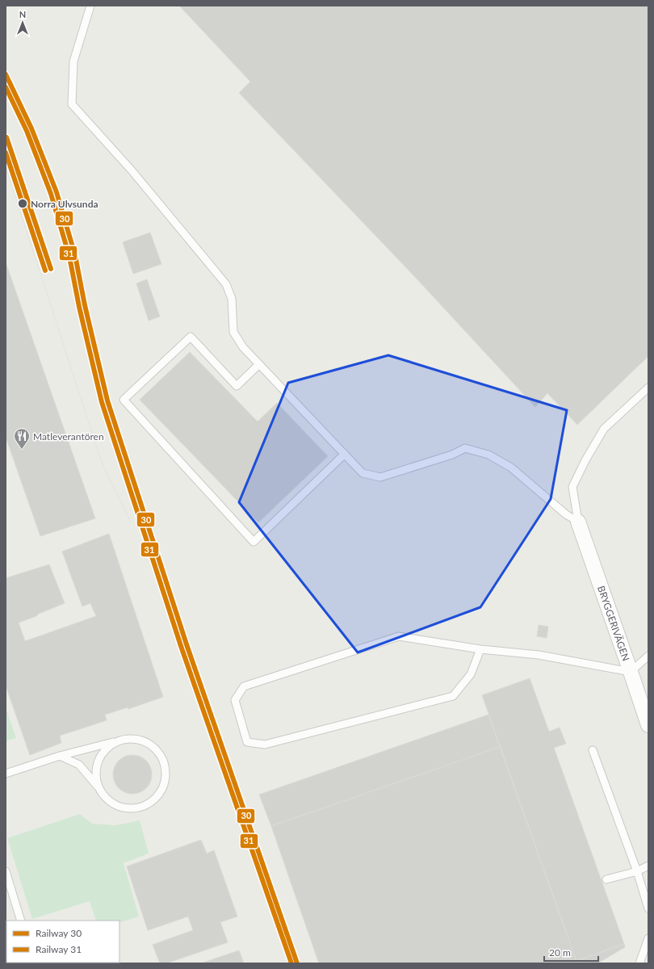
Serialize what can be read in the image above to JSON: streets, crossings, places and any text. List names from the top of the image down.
{
  "streets": {
    "street": ["BRYGGERIVÄGEN"]
  },
  "places": {
    "other": ["Norra Ulvsunda"],
    "restaurant": ["Matleverantören"]
  },
  "lines": ["rail line 30", "rail line 31"],
  "legend": ["Railway 30", "Railway 31"],
  "scale_bar": "20 m",
  "north": "top"
}
